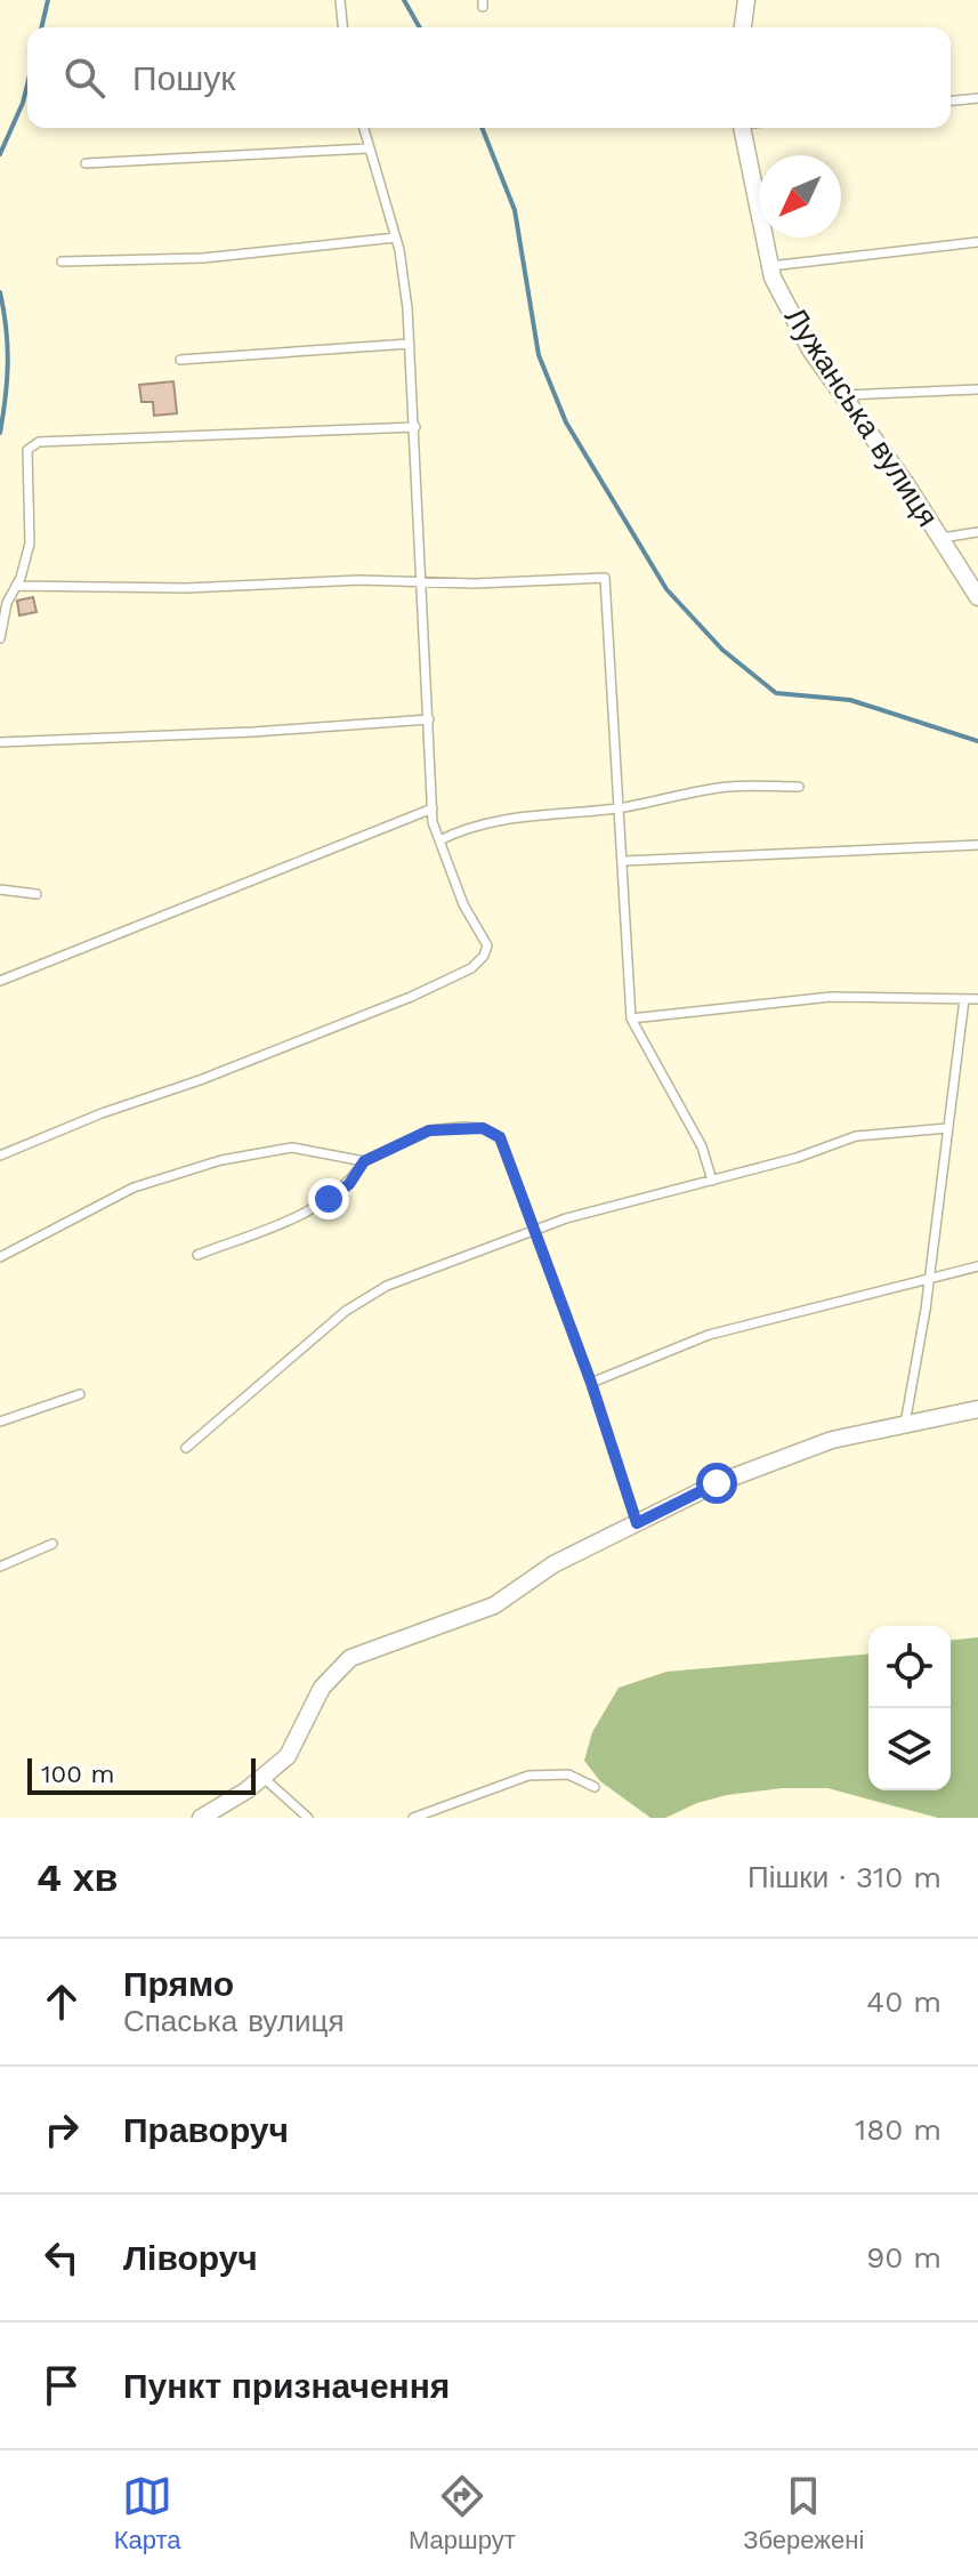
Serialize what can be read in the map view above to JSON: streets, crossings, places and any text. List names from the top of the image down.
{
  "streets": {
    "street": ["Лужанська вулиця"]
  },
  "scale_bar": "100 m",
  "north": "bottom left",
  "page": {
    "search": "Пошук",
    "scale": "100 m",
    "heading": ["4 хв", "Пішки · 310 m"],
    "list": [
      ["Прямо", "Спаська вулиця", "40 m"],
      ["Праворуч", "180 m"],
      ["Ліворуч", "90 m"],
      "Пункт призначення"
    ],
    "nav": ["Карта", "Маршрут", "Збережені"]
  }
}
